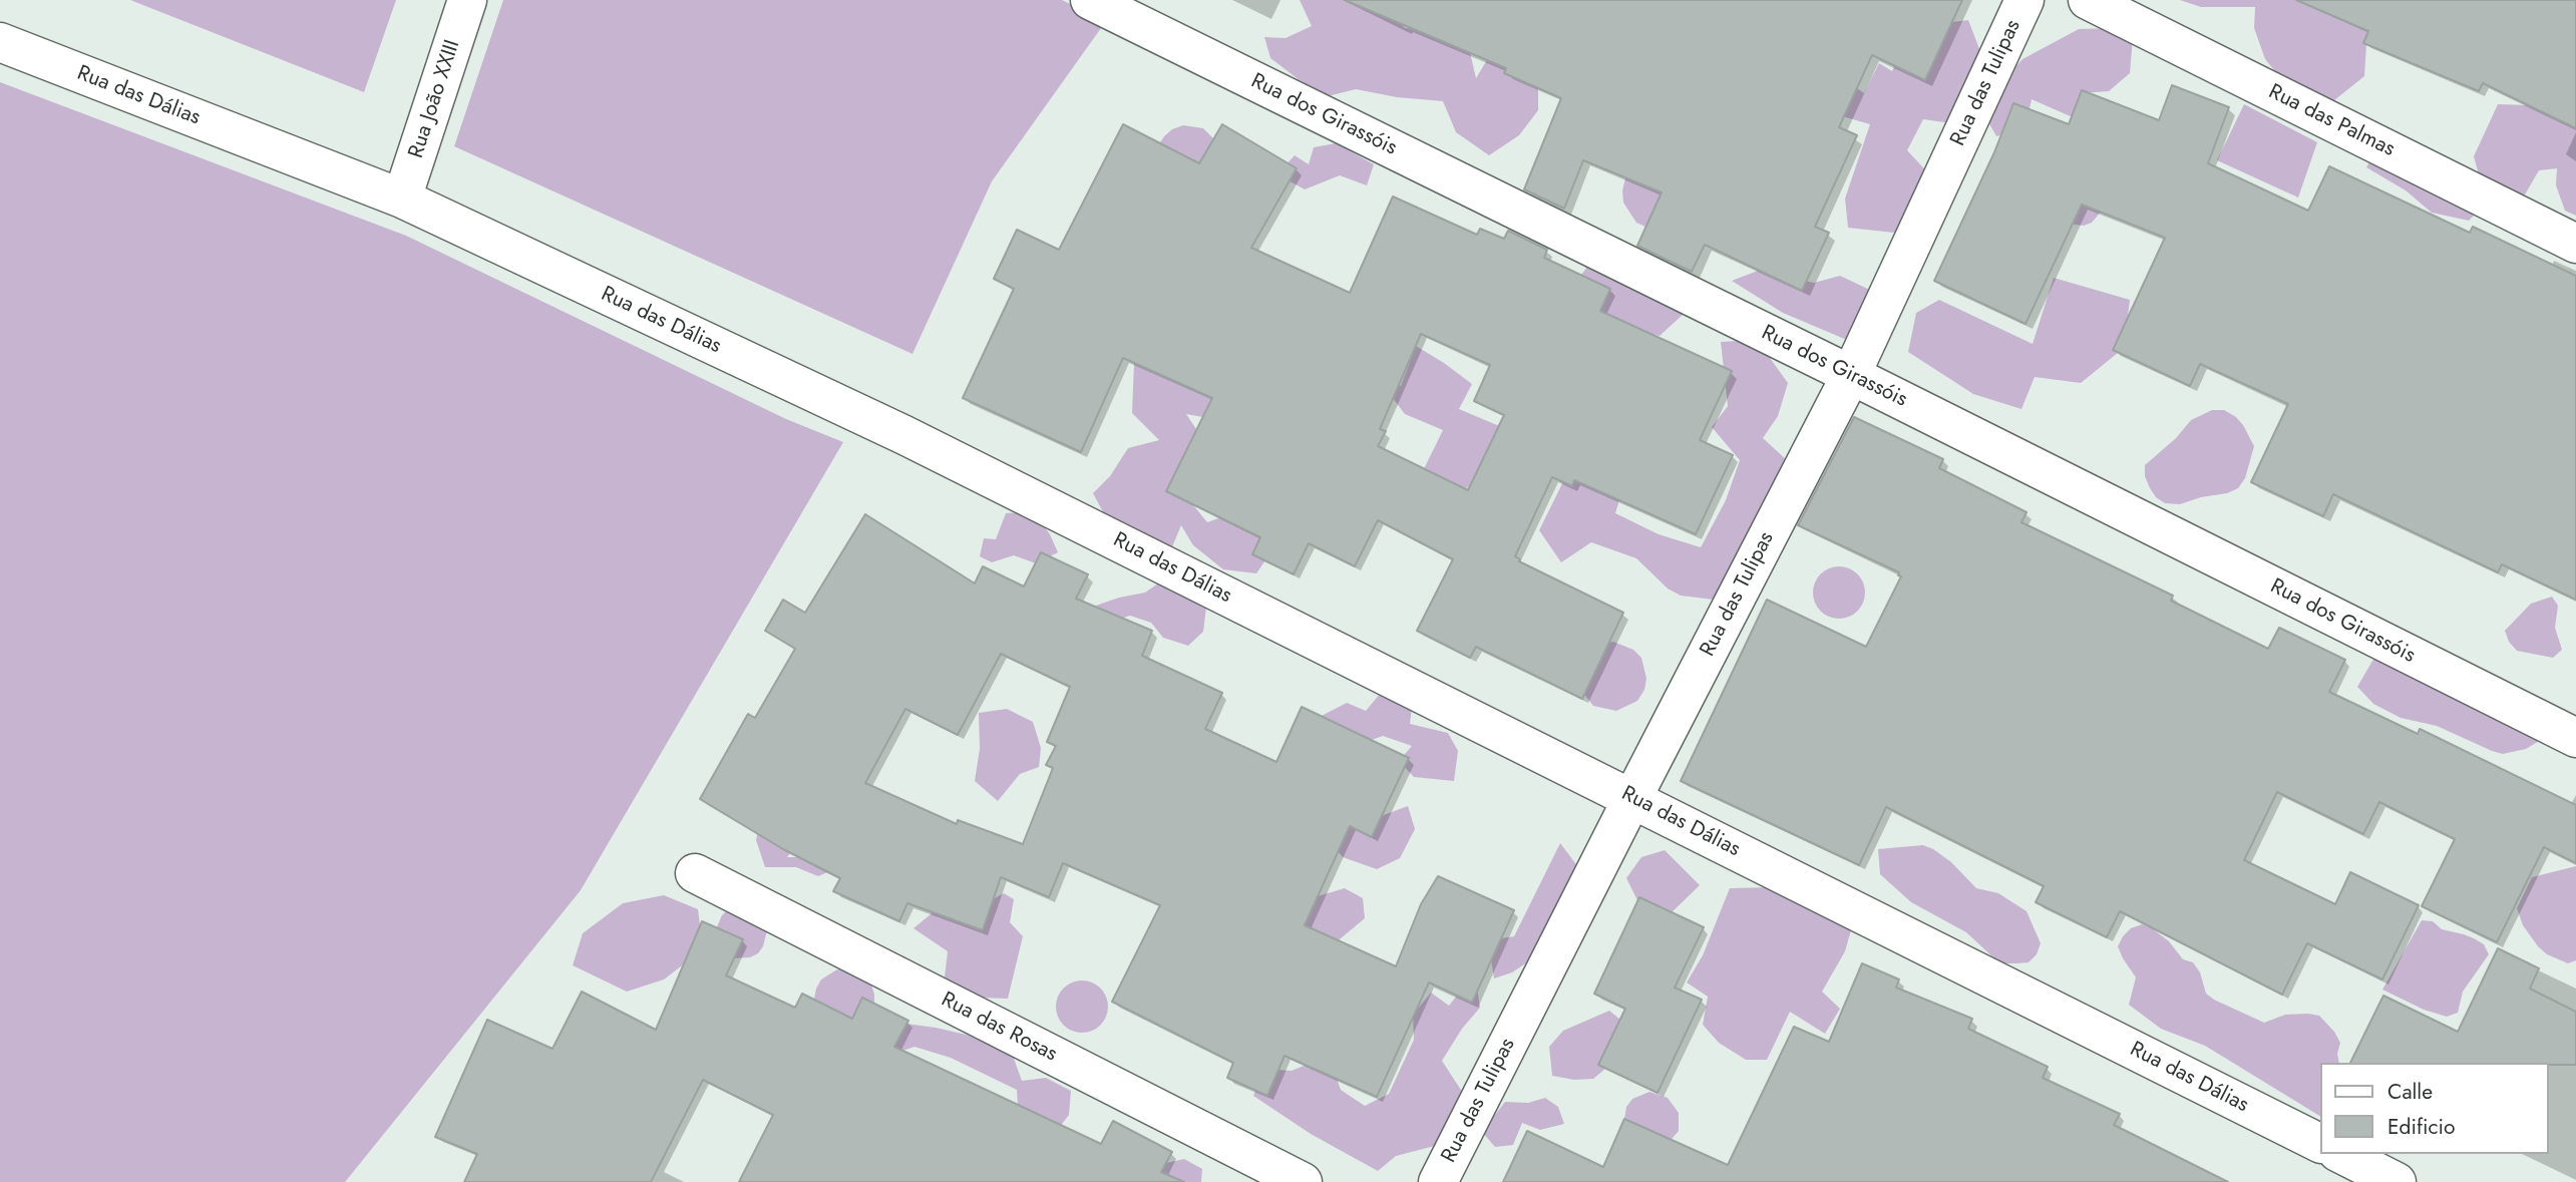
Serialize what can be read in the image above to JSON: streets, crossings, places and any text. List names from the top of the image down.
{
  "streets": {
    "street": [
      "Rua das Tulipas",
      "Rua das Dálias",
      "Rua João XXIII",
      "Rua dos Girassóis",
      "Rua das Palmas",
      "Rua das Rosas"
    ]
  },
  "crossings": [
    ["Rua das Tulipas", "Rua das Dálias"],
    ["Rua das Tulipas", "Rua dos Girassóis"],
    ["Rua das Dálias", "Rua João XXIII"]
  ],
  "legend": ["Calle", "Edificio"]
}
